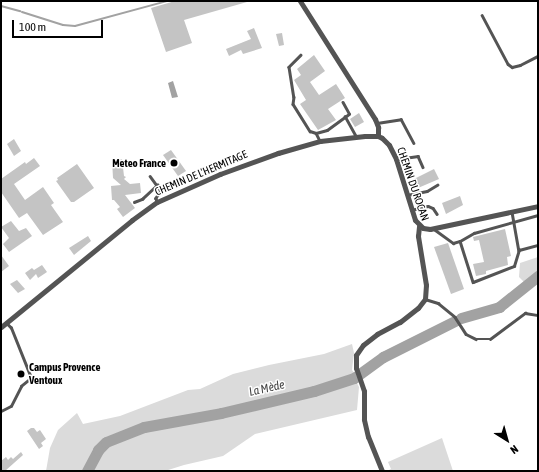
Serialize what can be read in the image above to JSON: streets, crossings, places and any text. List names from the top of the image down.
{
  "streets": {
    "street": ["CHEMIN DE L'HERMITAGE", "CHEMIN DU ROCAN"]
  },
  "crossings": [
    ["CHEMIN DE L'HERMITAGE", "CHEMIN DU ROCAN"]
  ],
  "water": ["La Mède"],
  "places": ["Meteo France", "Campus Provence Ventoux"],
  "scale_bar": "100 m",
  "north": "bottom right"
}
